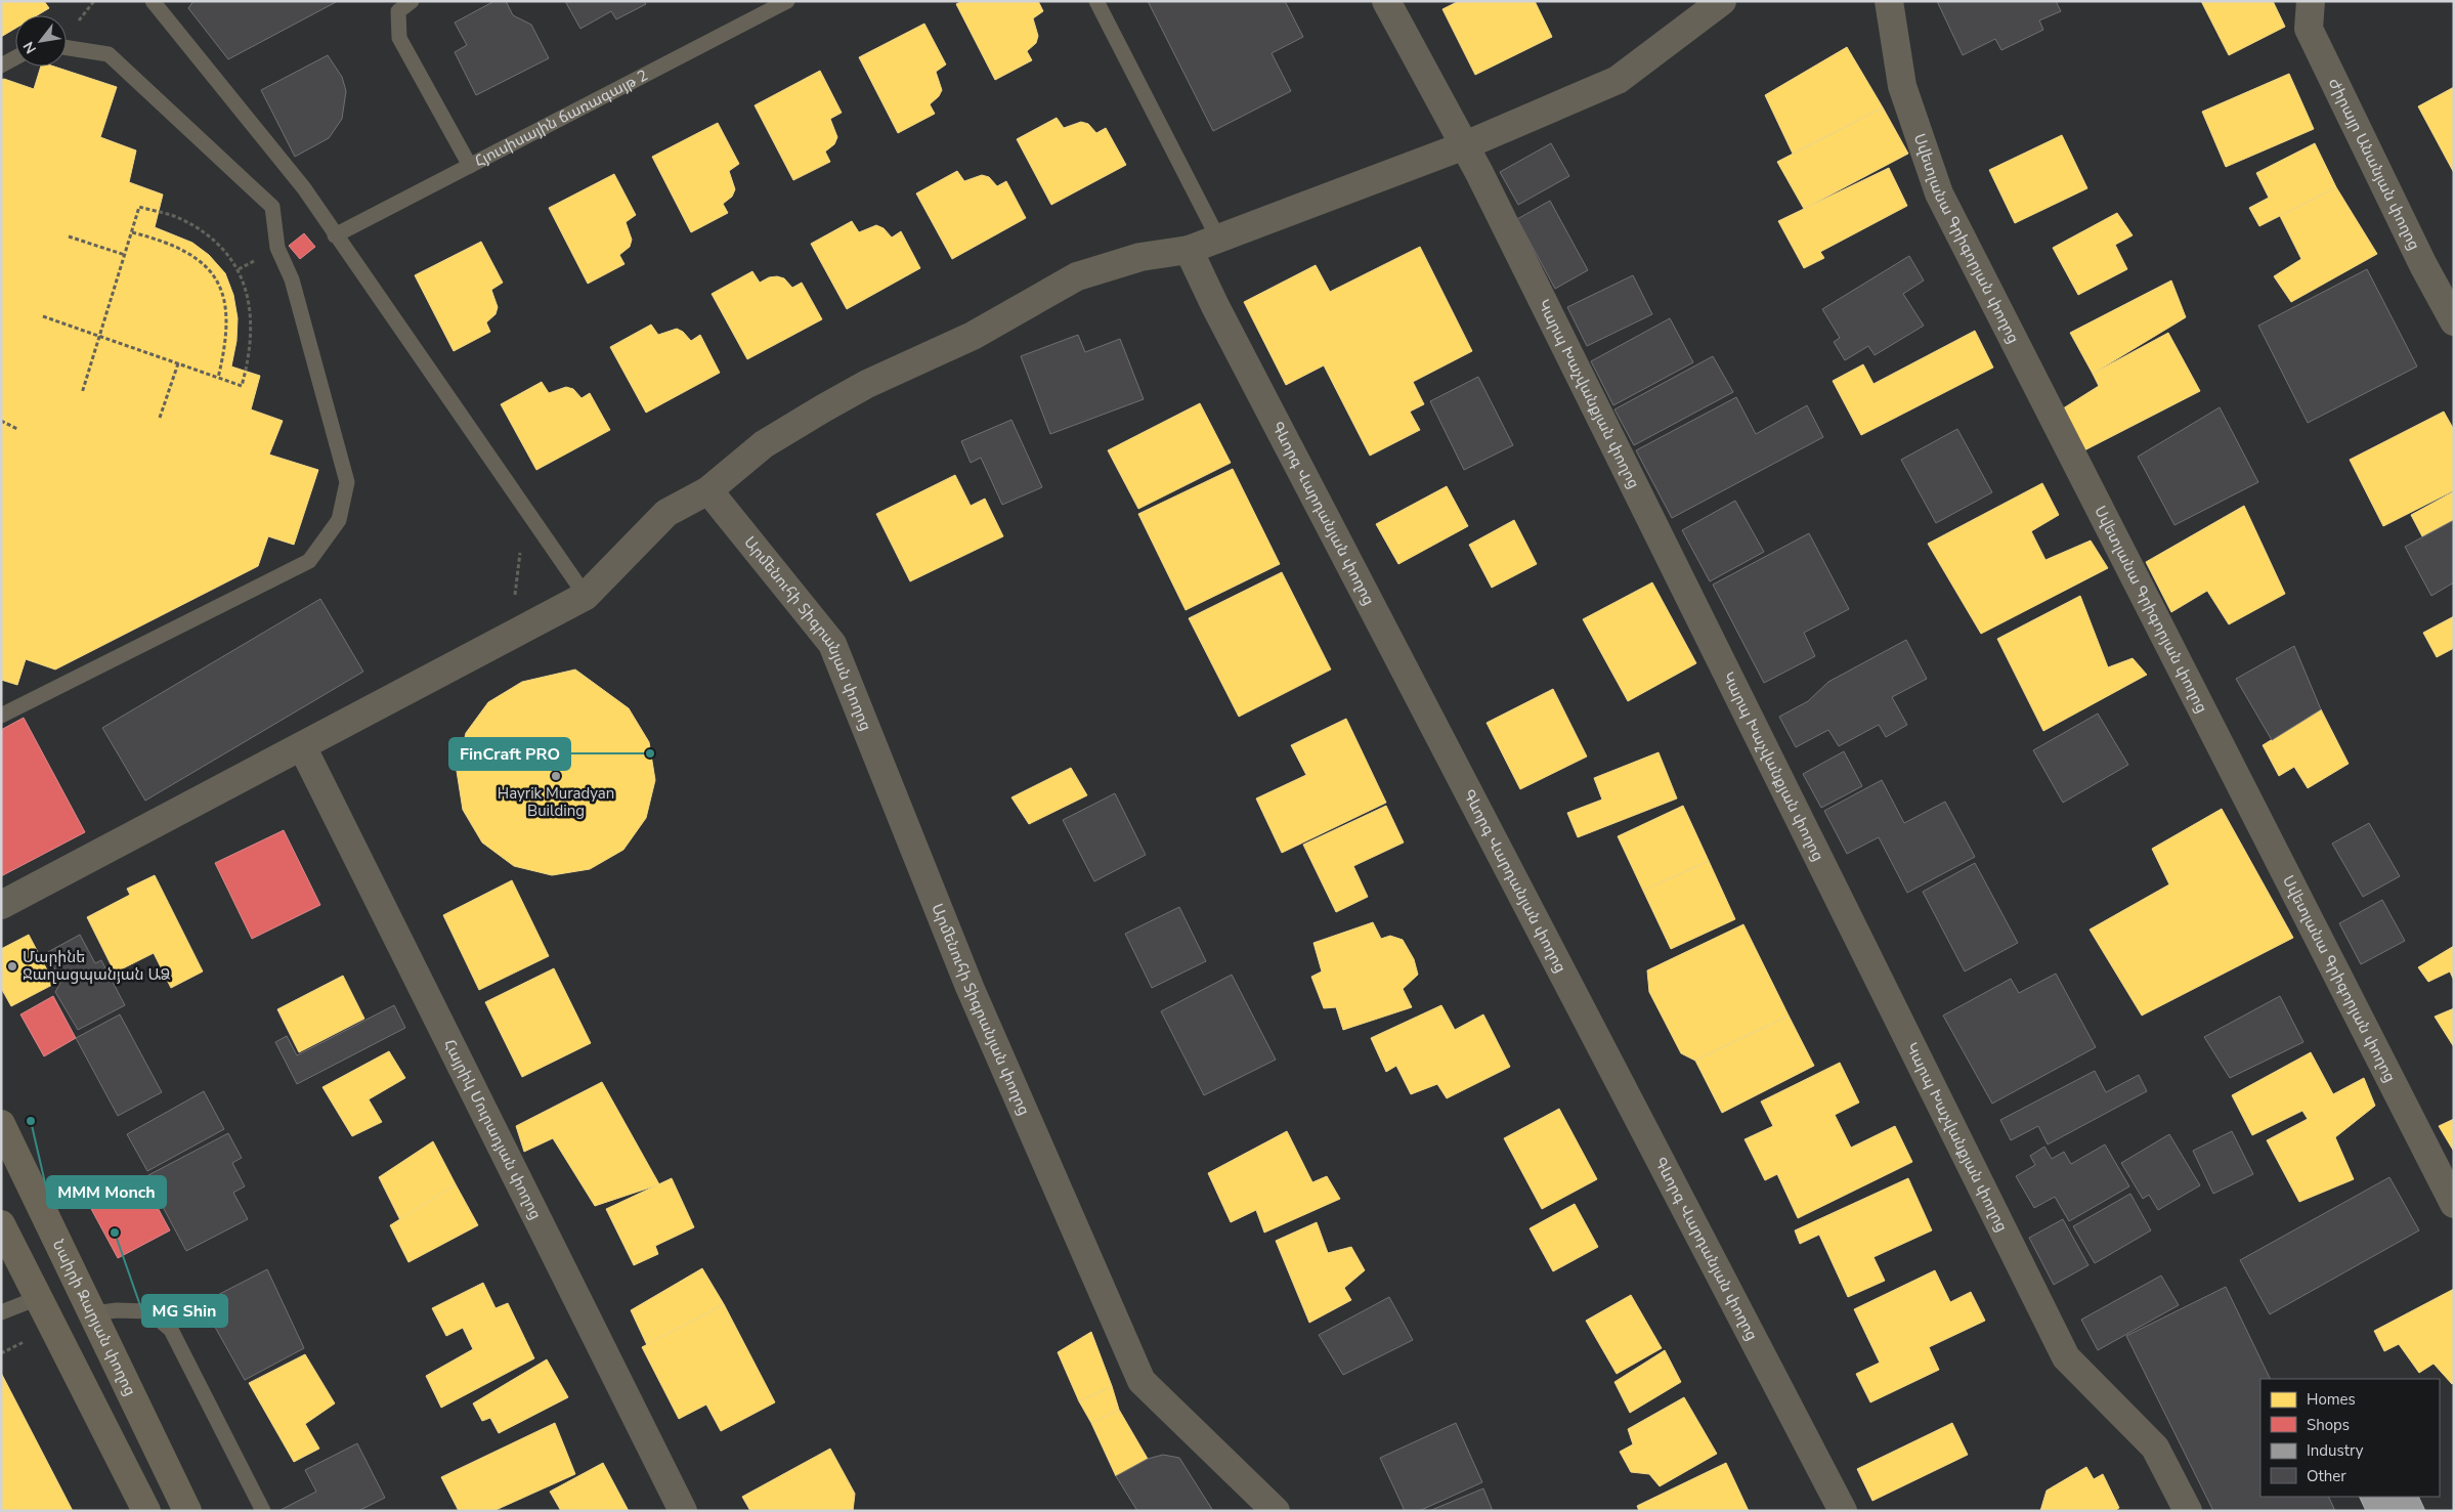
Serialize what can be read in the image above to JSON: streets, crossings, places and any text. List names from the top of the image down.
{
  "streets": {
    "main road": ["Նաիրի Զարյան փողոց"],
    "street": [
      "Ժիրայր Անանյան փողոց",
      "Սվետլանա Գրիգորյան փողոց",
      "Կարպ Խաչվանքյան փողոց",
      "Գևորգ Վարդանյան փողոց",
      "Արմենուհի Տիգրանյան փողոց",
      "Հայրիկ Մուրադյան փողոց"
    ],
    "lane": ["Հյուսիսային ճառագայթ 2"]
  },
  "places": [
    "FinCraft PRO",
    "Hayrik Muradyan Building",
    "Մարինե Ջաղացպանյան ԱՁ",
    "MMM Monch",
    "MG Shin"
  ],
  "legend": [
    "Homes",
    "Shops",
    "Industry",
    "Other"
  ],
  "north": "bottom left"
}
